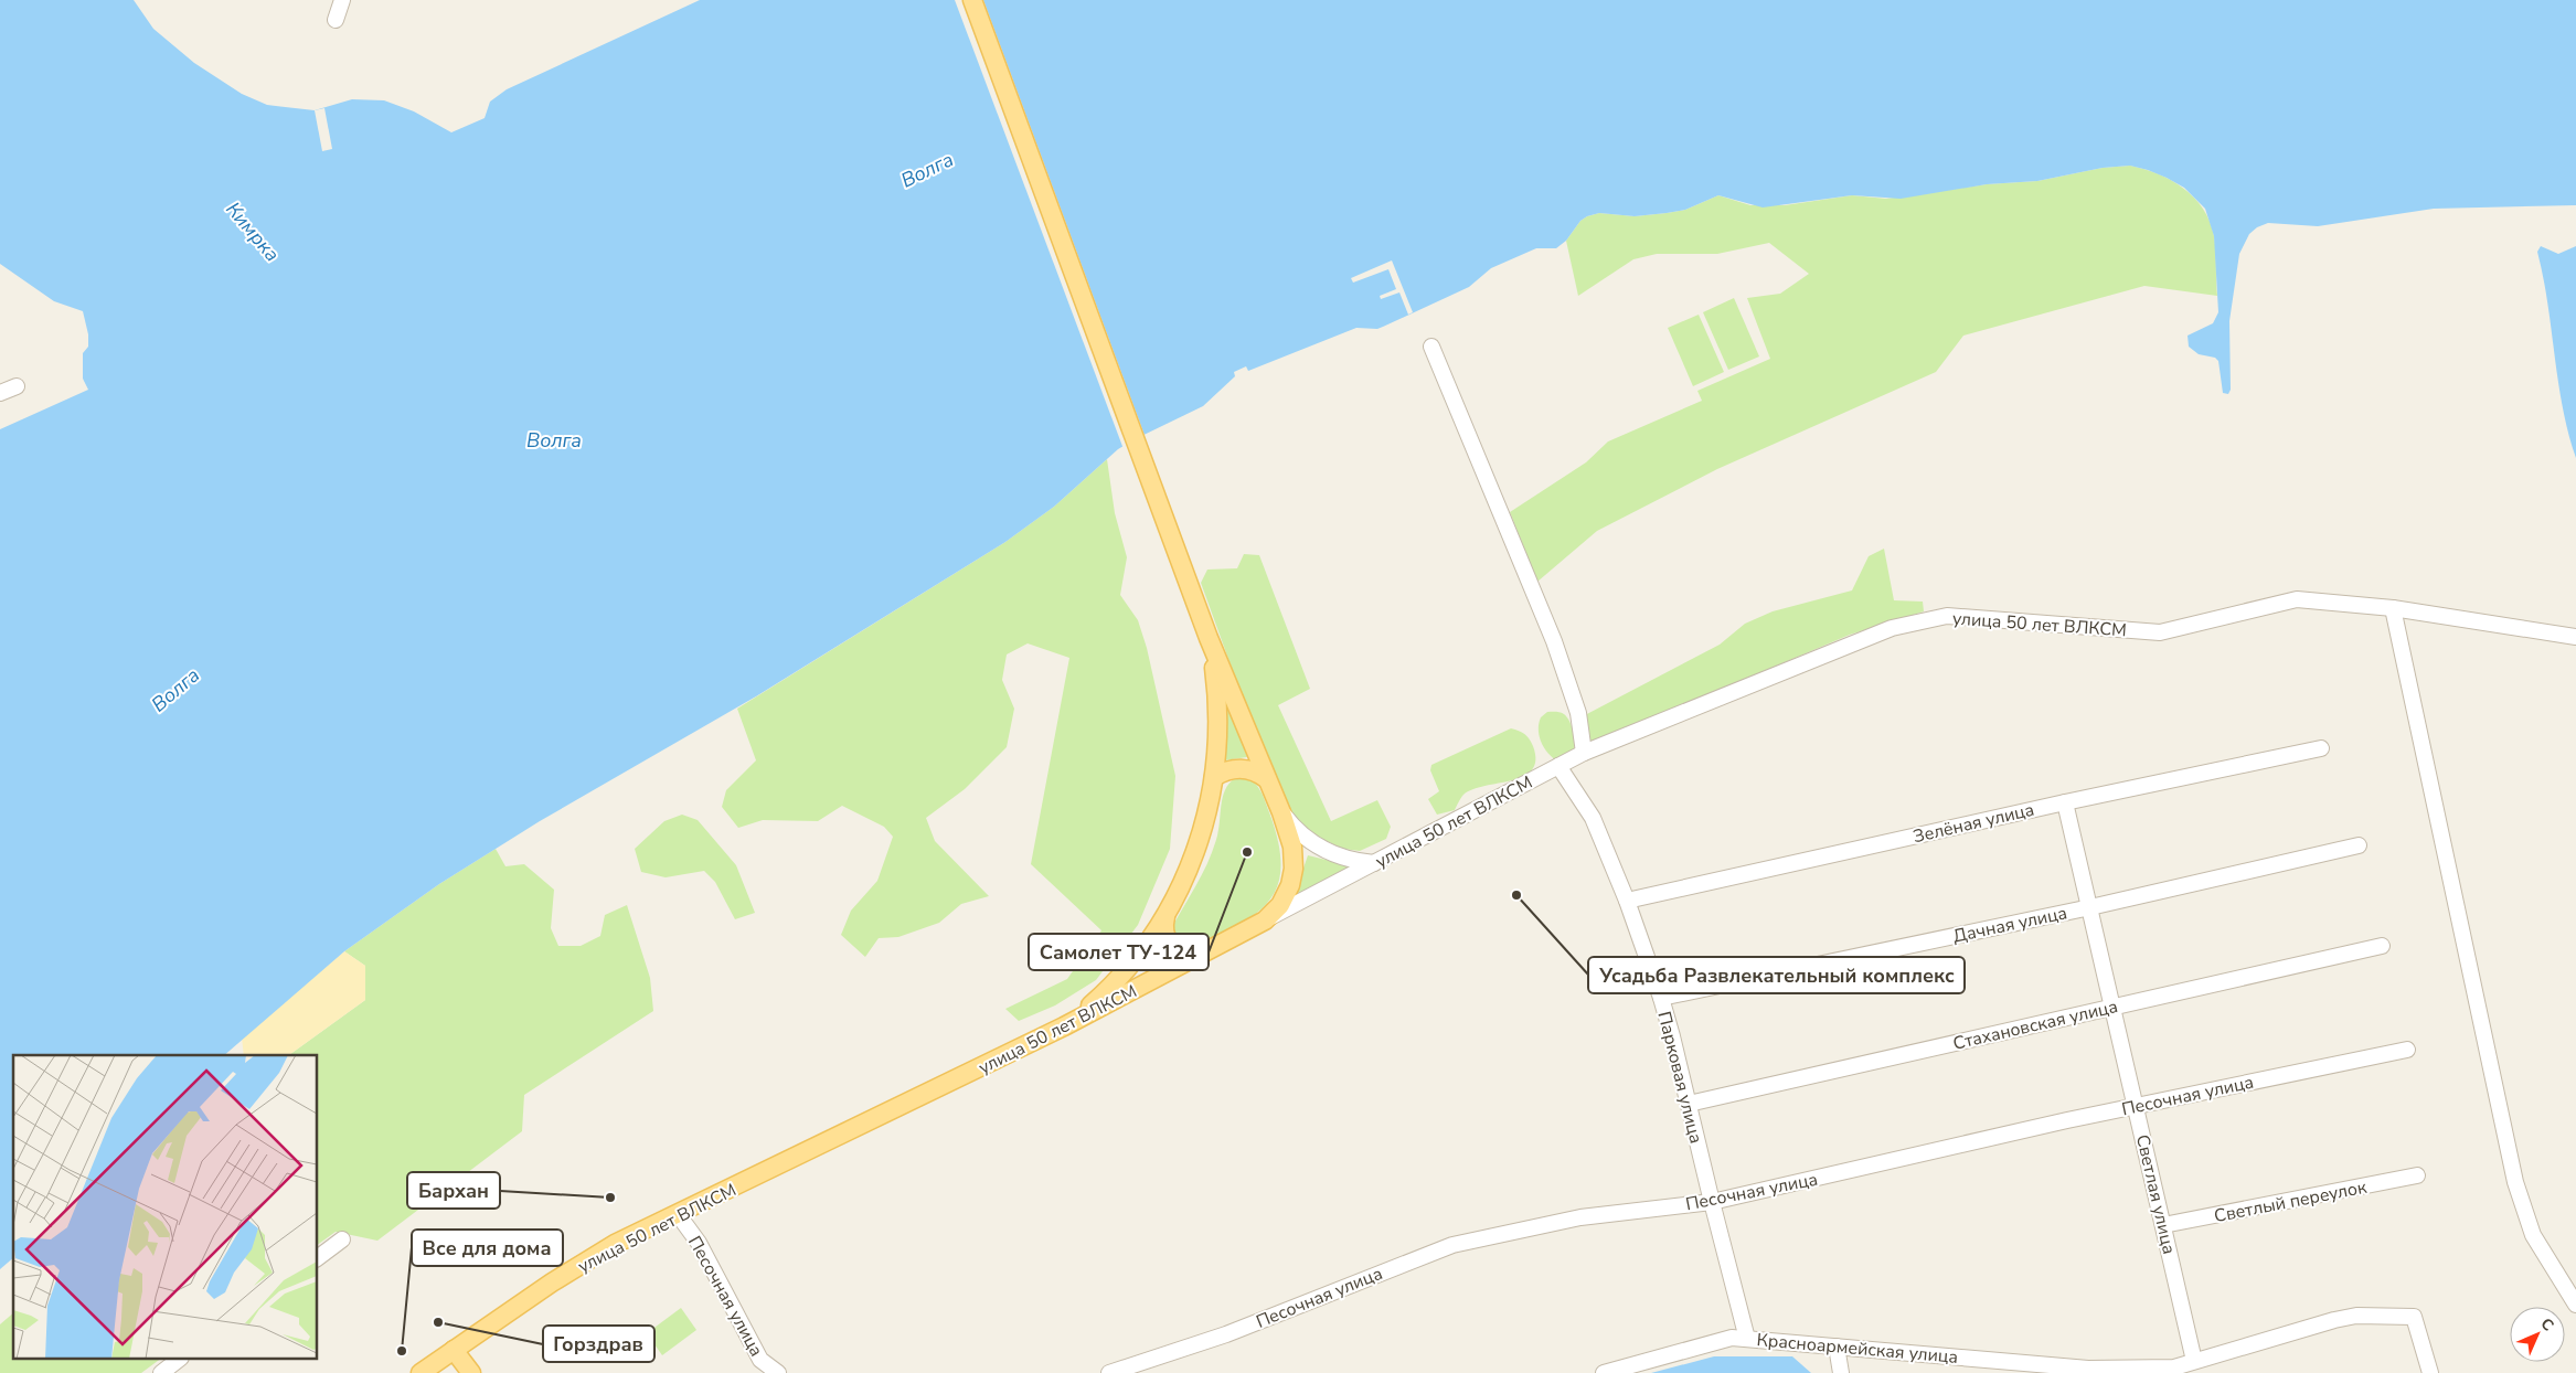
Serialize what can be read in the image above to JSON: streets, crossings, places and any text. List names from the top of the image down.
{
  "streets": {
    "main road": ["улица 50 лет ВЛКСМ"],
    "street": [
      "Зелёная улица",
      "Дачная улица",
      "Стахановская улица",
      "Парковая улица",
      "Песочная улица",
      "Светлая улица",
      "Светлый переулок",
      "Красноармейская улица"
    ]
  },
  "crossings": [
    ["улица 50 лет ВЛКСМ", "Парковая улица"],
    ["улица 50 лет ВЛКСМ", "Песочная улица"],
    ["Зелёная улица", "Парковая улица"],
    ["Зелёная улица", "Светлая улица"],
    ["Дачная улица", "Парковая улица"],
    ["Дачная улица", "Светлая улица"],
    ["Стахановская улица", "Парковая улица"],
    ["Стахановская улица", "Светлая улица"],
    ["Парковая улица", "Песочная улица"],
    ["Парковая улица", "Красноармейская улица"],
    ["Песочная улица", "Светлая улица"],
    ["Светлая улица", "Светлый переулок"],
    ["Светлая улица", "Красноармейская улица"]
  ],
  "water": ["Волга", "Кимрка"],
  "places": [
    "Самолет ТУ-124",
    "Усадьба Развлекательный комплекс",
    "Бархан",
    "Горздрав",
    "Все для дома"
  ],
  "north": "top right"
}
